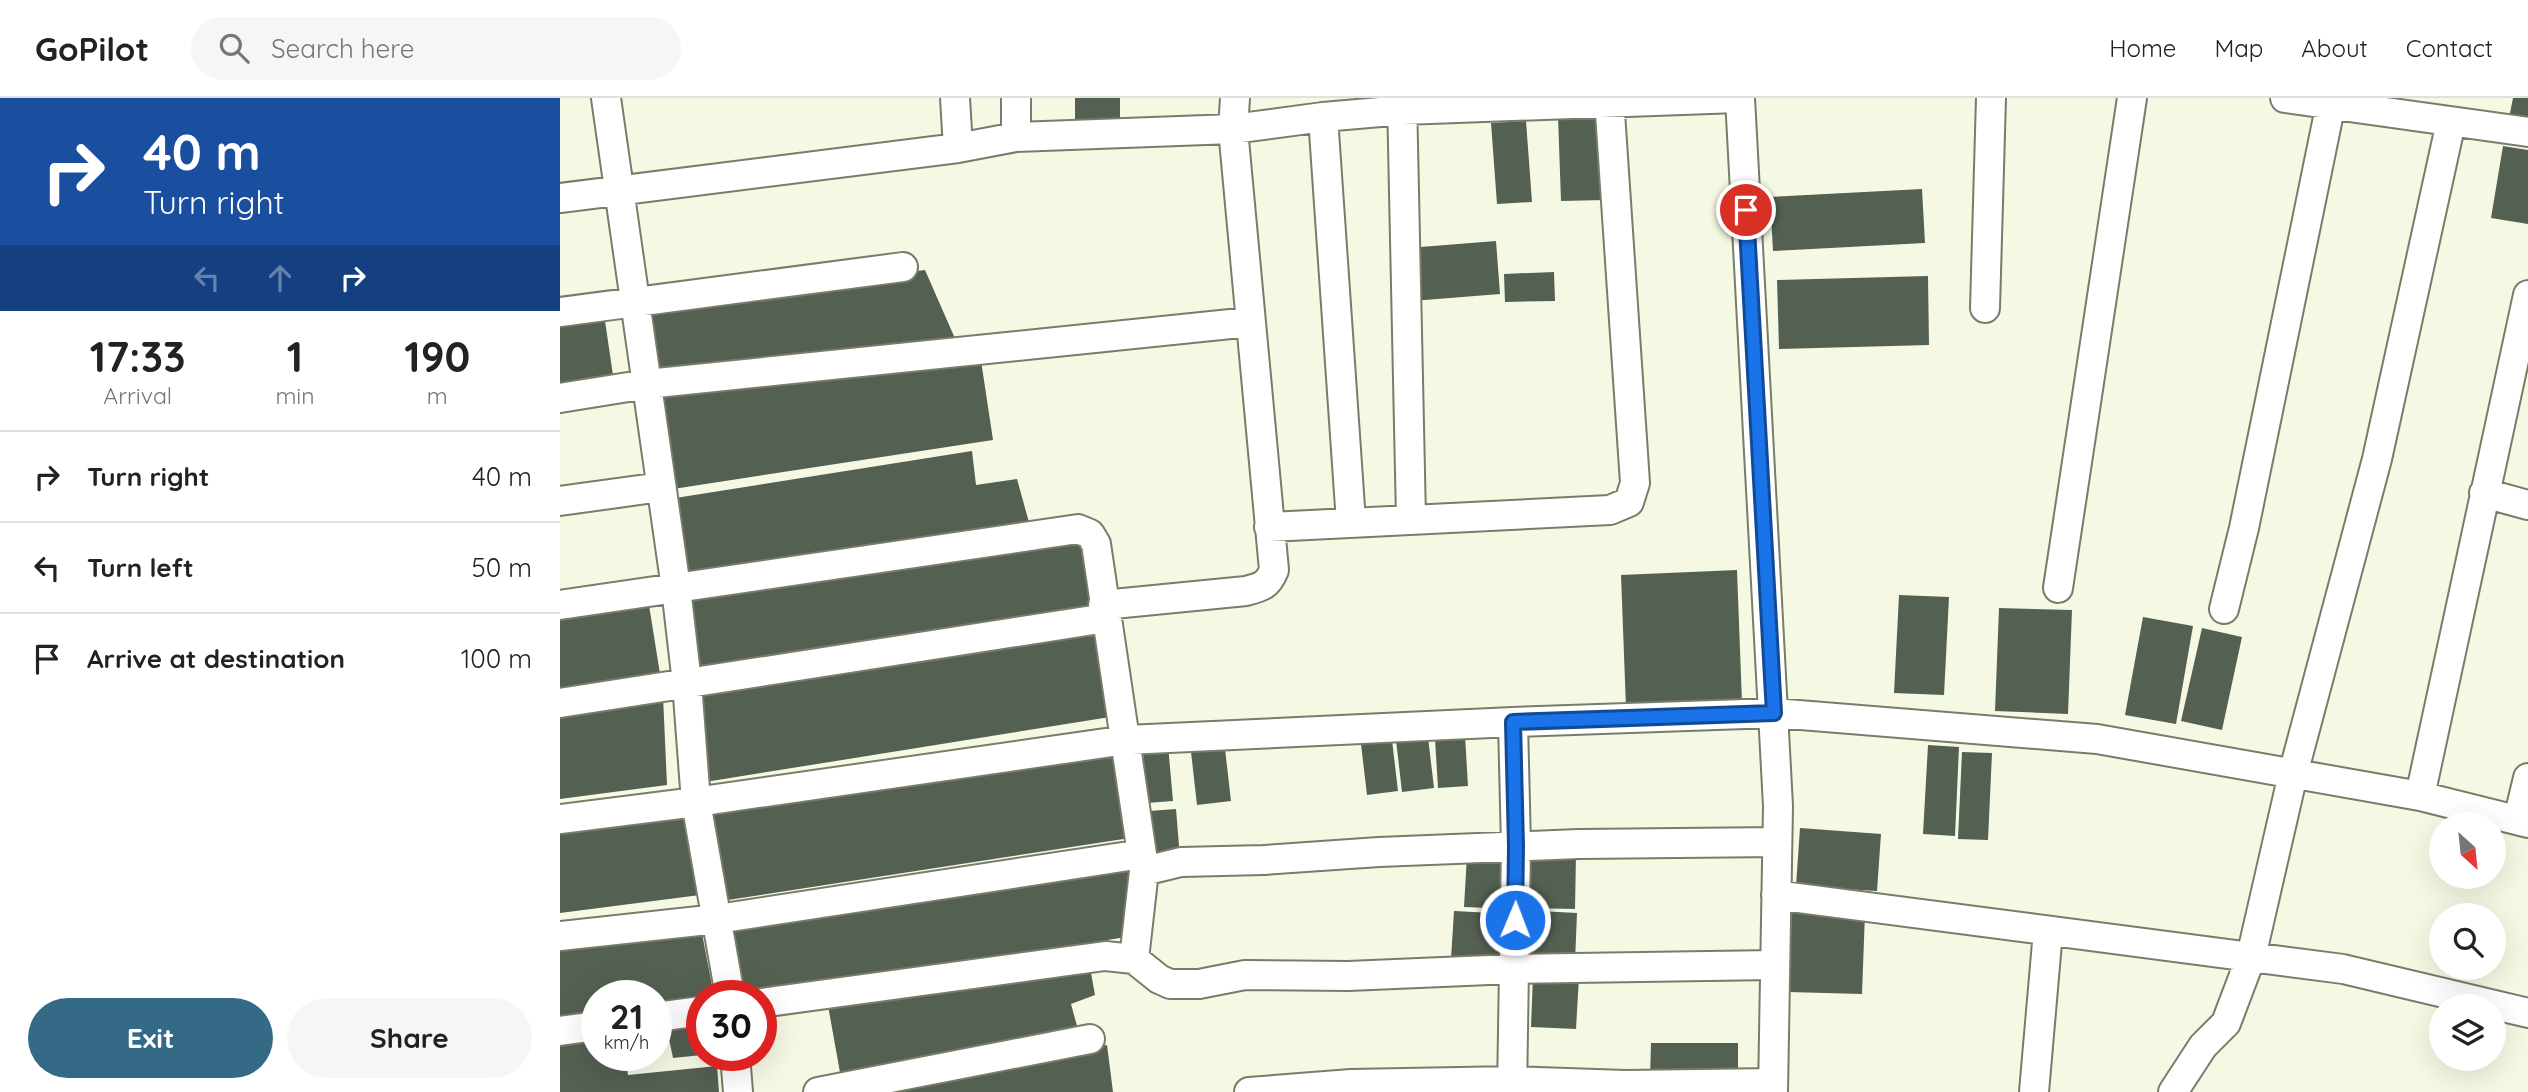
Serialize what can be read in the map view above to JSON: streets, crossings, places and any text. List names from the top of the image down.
{
  "north": "bottom right",
  "page": {
    "header": "GoPilot",
    "search": "Search here",
    "nav": [
      "Home",
      "Map",
      "About",
      "Contact"
    ],
    "turn": ["40 m", "Turn right"],
    "eta": [
      "17:33",
      "Arrival",
      "1",
      "min",
      "190",
      "m"
    ],
    "list": [
      {
        "name": "Turn right",
        "value": "40 m"
      },
      {
        "name": "Turn left",
        "value": "50 m"
      },
      {
        "name": "Arrive at destination",
        "value": "100 m"
      }
    ],
    "speed": "21 km/h",
    "limit": "30",
    "buttons": ["Exit", "Share"]
  }
}
